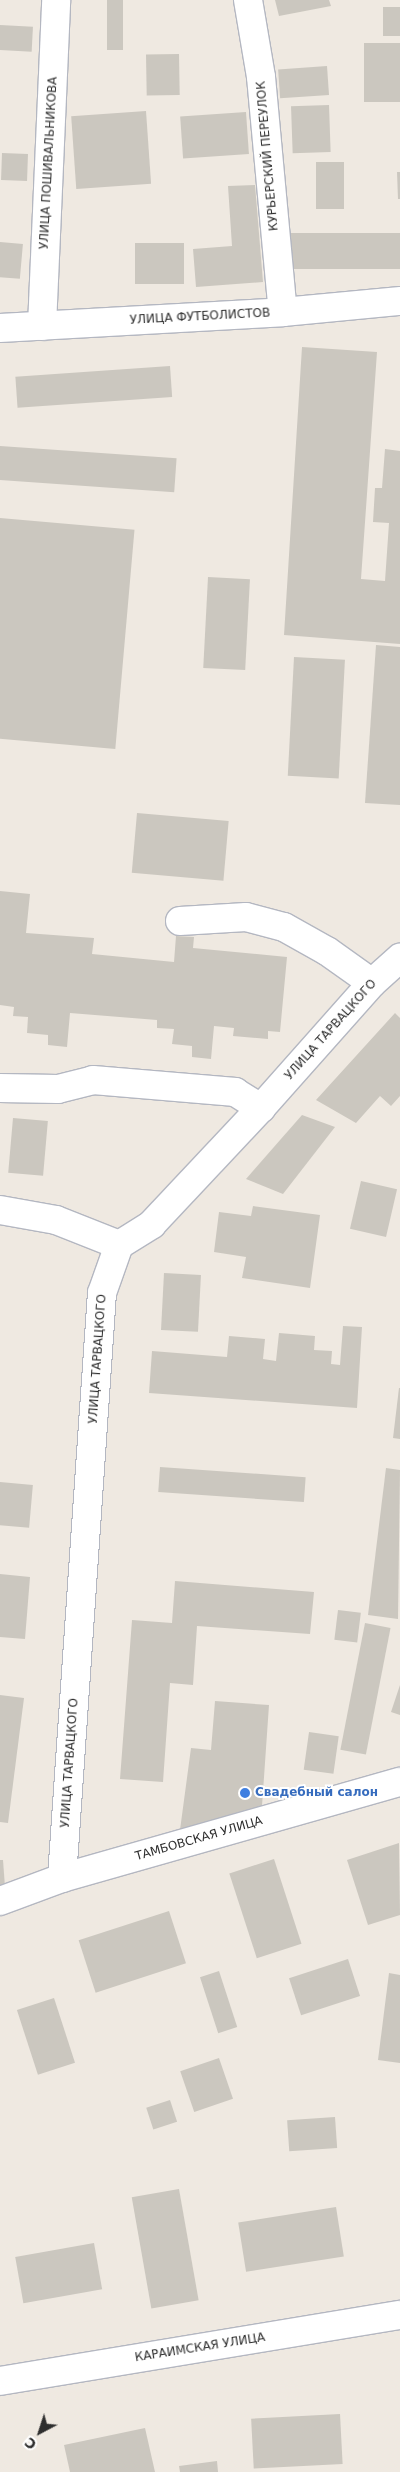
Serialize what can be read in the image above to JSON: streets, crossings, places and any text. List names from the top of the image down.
{
  "streets": {
    "street": [
      "КУРЬЕРСКИЙ ПЕРЕУЛОК",
      "УЛИЦА ПОШИВАЛЬНИКОВА",
      "УЛИЦА ФУТБОЛИСТОВ",
      "УЛИЦА ТАРВАЦКОГО",
      "ТАМБОВСКАЯ УЛИЦА",
      "КАРАИМСКАЯ УЛИЦА"
    ]
  },
  "crossings": [
    ["КУРЬЕРСКИЙ ПЕРЕУЛОК", "УЛИЦА ФУТБОЛИСТОВ"],
    ["УЛИЦА ПОШИВАЛЬНИКОВА", "УЛИЦА ФУТБОЛИСТОВ"],
    ["УЛИЦА ТАРВАЦКОГО", "ТАМБОВСКАЯ УЛИЦА"]
  ],
  "places": ["Свадебный салон"],
  "north": "bottom left"
}
